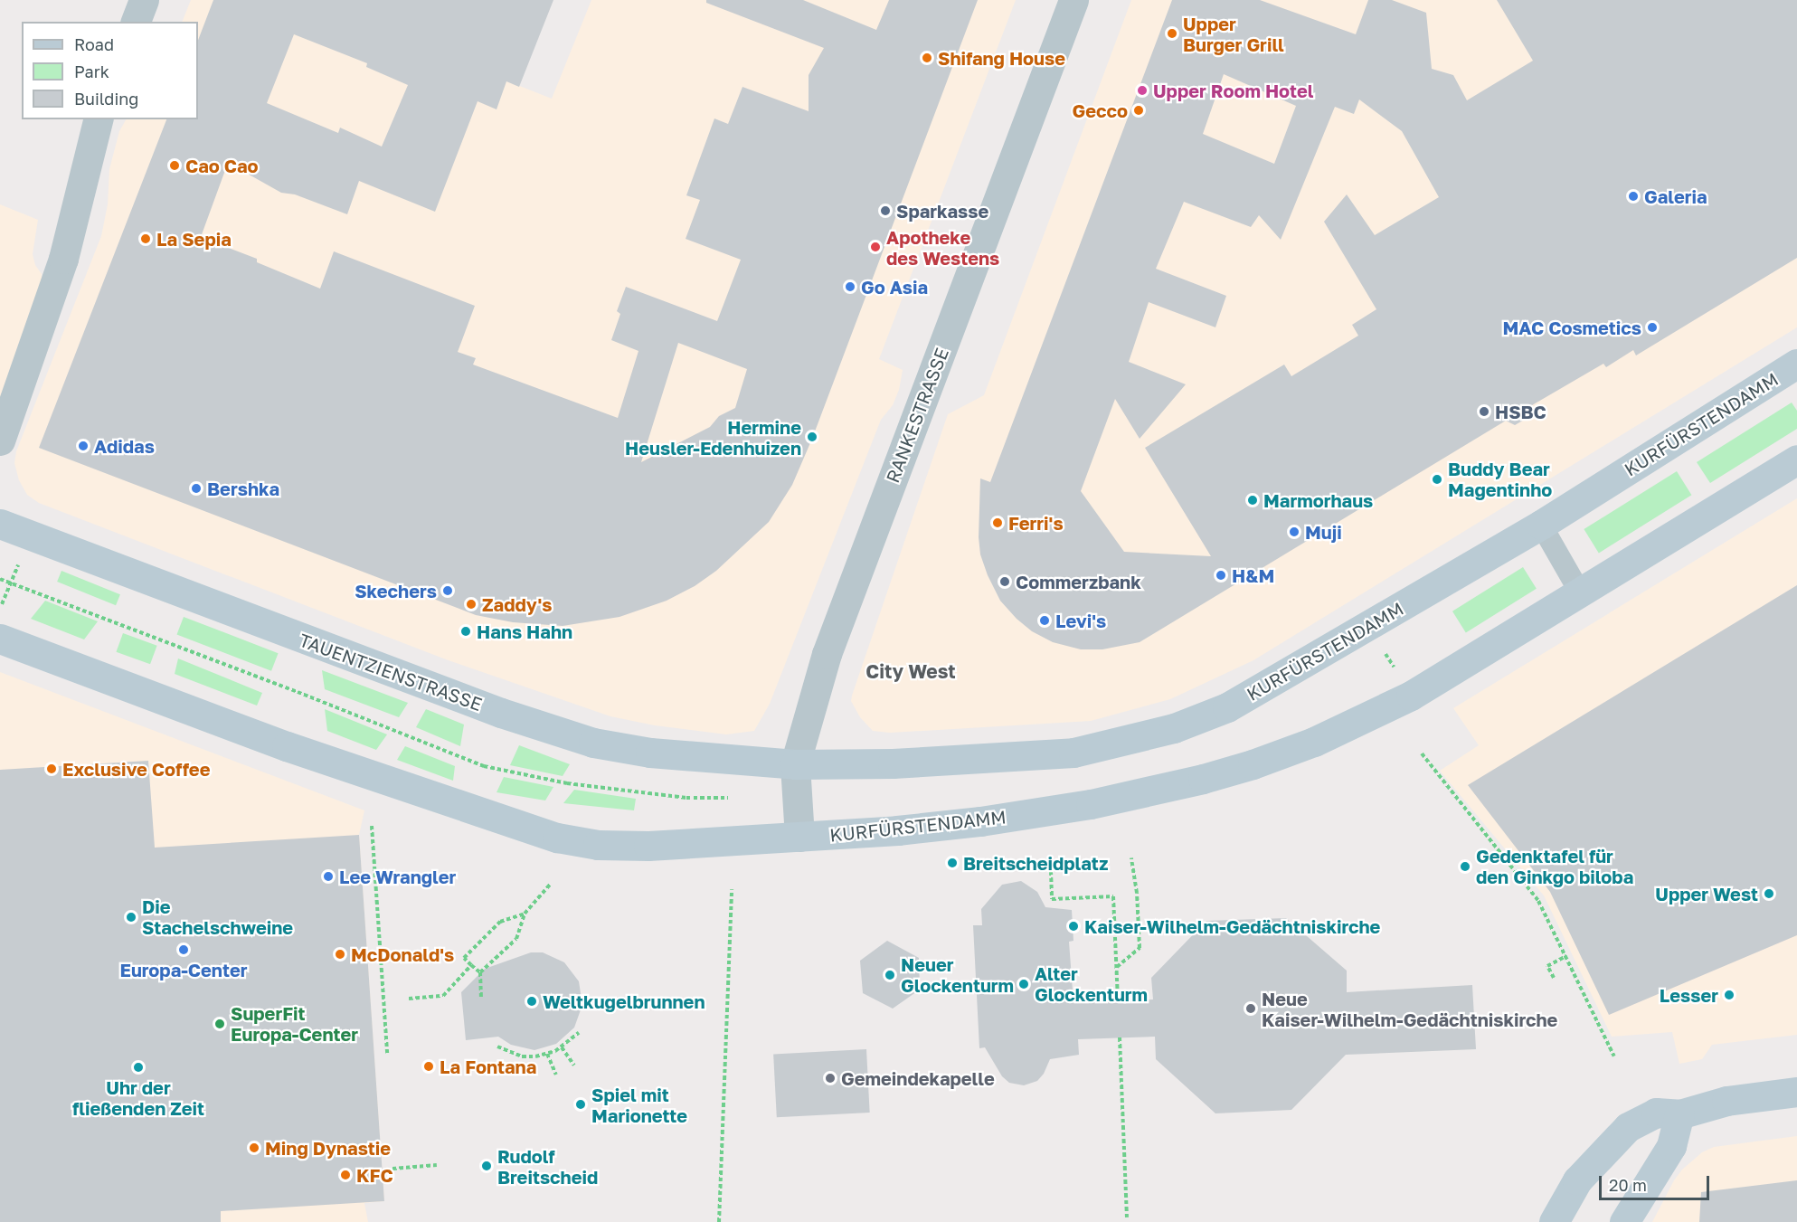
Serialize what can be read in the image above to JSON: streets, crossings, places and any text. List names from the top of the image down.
{
  "streets": {
    "main road": ["KURFÜRSTENDAMM", "TAUENTZIENSTRASSE"],
    "street": ["RANKESTRASSE"]
  },
  "crossings": [
    ["RANKESTRASSE", "KURFÜRSTENDAMM"],
    ["RANKESTRASSE", "TAUENTZIENSTRASSE"],
    ["KURFÜRSTENDAMM", "TAUENTZIENSTRASSE"]
  ],
  "districts": ["City West"],
  "places": [
    "Upper Burger Grill",
    "Shifang House",
    "Upper Room Hotel",
    "Gecco",
    "Cao Cao",
    "Galeria",
    "Sparkasse",
    "La Sepia",
    "Apotheke des Westens",
    "Go Asia",
    "MAC Cosmetics",
    "HSBC",
    "Hermine Heusler-Edenhuizen",
    "Adidas",
    "Buddy Bear Magentinho",
    "Bershka",
    "Marmorhaus",
    "Ferri's",
    "Muji",
    "H&M",
    "Commerzbank",
    "Skechers",
    "Zaddy's",
    "Levi's",
    "Hans Hahn",
    "Exclusive Coffee",
    "Breitscheidplatz",
    "Gedenktafel für den Ginkgo biloba",
    "Lee Wrangler",
    "Upper West",
    "Die Stachelschweine",
    "Kaiser-Wilhelm-Gedächtniskirche",
    "Europa-Center",
    "McDonald's",
    "Neuer Glockenturm",
    "Alter Glockenturm",
    "Lesser",
    "Weltkugelbrunnen",
    "Neue Kaiser-Wilhelm-Gedächtniskirche",
    "SuperFit Europa-Center",
    "La Fontana",
    "Uhr der fließenden Zeit",
    "Gemeindekapelle",
    "Spiel mit Marionette",
    "Ming Dynastie",
    "Rudolf Breitscheid",
    "KFC"
  ],
  "legend": ["Road", "Park", "Building"],
  "scale_bar": "20 m"
}
